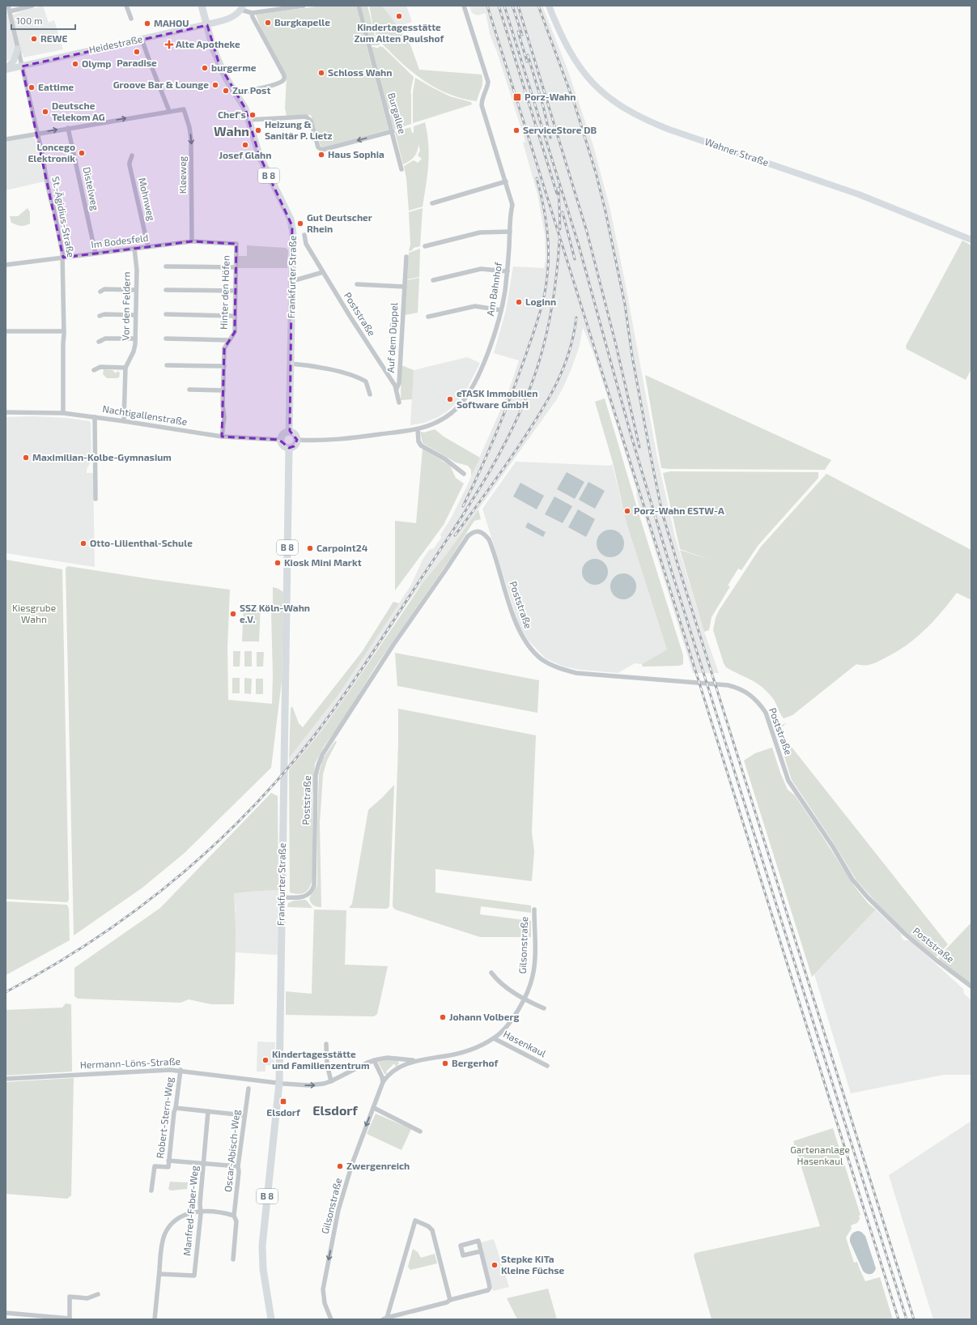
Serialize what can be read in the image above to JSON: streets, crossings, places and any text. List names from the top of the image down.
{
  "streets": {
    "main road": ["B 8", "Frankfurter Straße"],
    "street": [
      "Heidestraße",
      "Burgallee",
      "Wahner Straße",
      "Kleeweg",
      "Distelweg",
      "Mohnweg",
      "St.-Ägidius-Straße",
      "Im Bodesfeld",
      "Am Bahnhof",
      "Hinter den Höfen",
      "Vor den Feldern",
      "Poststraße",
      "Auf dem Düppel",
      "Nachtigallenstraße",
      "Gilsonstraße",
      "Hasenkaul",
      "Hermann-Löns-Straße",
      "Robert-Stern-Weg",
      "Oscar-Abisch-Weg",
      "Manfred-Faber-Weg"
    ]
  },
  "crossings": [
    ["Heidestraße", "St.-Ägidius-Straße"],
    ["Heidestraße", "Frankfurter Straße"],
    ["Kleeweg", "Im Bodesfeld"],
    ["Distelweg", "Im Bodesfeld"],
    ["Mohnweg", "Im Bodesfeld"],
    ["St.-Ägidius-Straße", "Im Bodesfeld"],
    ["St.-Ägidius-Straße", "Nachtigallenstraße"],
    ["Im Bodesfeld", "Hinter den Höfen"],
    ["Im Bodesfeld", "Vor den Feldern"],
    ["Frankfurter Straße", "Am Bahnhof"],
    ["Frankfurter Straße", "Poststraße"],
    ["Frankfurter Straße", "Nachtigallenstraße"],
    ["Frankfurter Straße", "Hermann-Löns-Straße"],
    ["Am Bahnhof", "Nachtigallenstraße"],
    ["Hinter den Höfen", "Nachtigallenstraße"],
    ["Vor den Feldern", "Nachtigallenstraße"],
    ["Poststraße", "Auf dem Düppel"],
    ["Gilsonstraße", "Hasenkaul"],
    ["Gilsonstraße", "Hermann-Löns-Straße"],
    ["Hermann-Löns-Straße", "Robert-Stern-Weg"]
  ],
  "one_way": ["Kleeweg", "Gilsonstraße"],
  "districts": ["Wahn", "Elsdorf"],
  "parks": ["Kiesgrube Wahn", "Gartenanlage Hasenkaul"],
  "places": {
    "other": [
      "Kindertagesstätte Zum Alten Paulshof",
      "Burgkapelle",
      "MAHOU",
      "REWE",
      "Paradise",
      "Olymp",
      "burgerme",
      "Schloss Wahn",
      "Groove Bar & Lounge",
      "Eattime",
      "Zur Post",
      "Deutsche Telekom AG",
      "Chef's",
      "Heizung & Sanitär P. Lietz",
      "ServiceStore DB",
      "Josef Glahn",
      "Loncego Elektronik",
      "Haus Sophia",
      "Gut Deutscher Rhein",
      "Loginn",
      "eTASK Immobilien Software GmbH",
      "Maximilian-Kolbe-Gymnasium",
      "Porz-Wahn ESTW-A",
      "Otto-Lilienthal-Schule",
      "Carpoint24",
      "Kiosk Mini Markt",
      "SSZ Köln-Wahn e.V.",
      "Johann Volberg",
      "Kindertagesstätte und Familienzentrum",
      "Bergerhof",
      "Zwergenreich",
      "Stepke KiTa Kleine Füchse"
    ],
    "health": ["Alte Apotheke"],
    "transit": ["Porz-Wahn", "Elsdorf"]
  },
  "scale_bar": "100 m"
}
